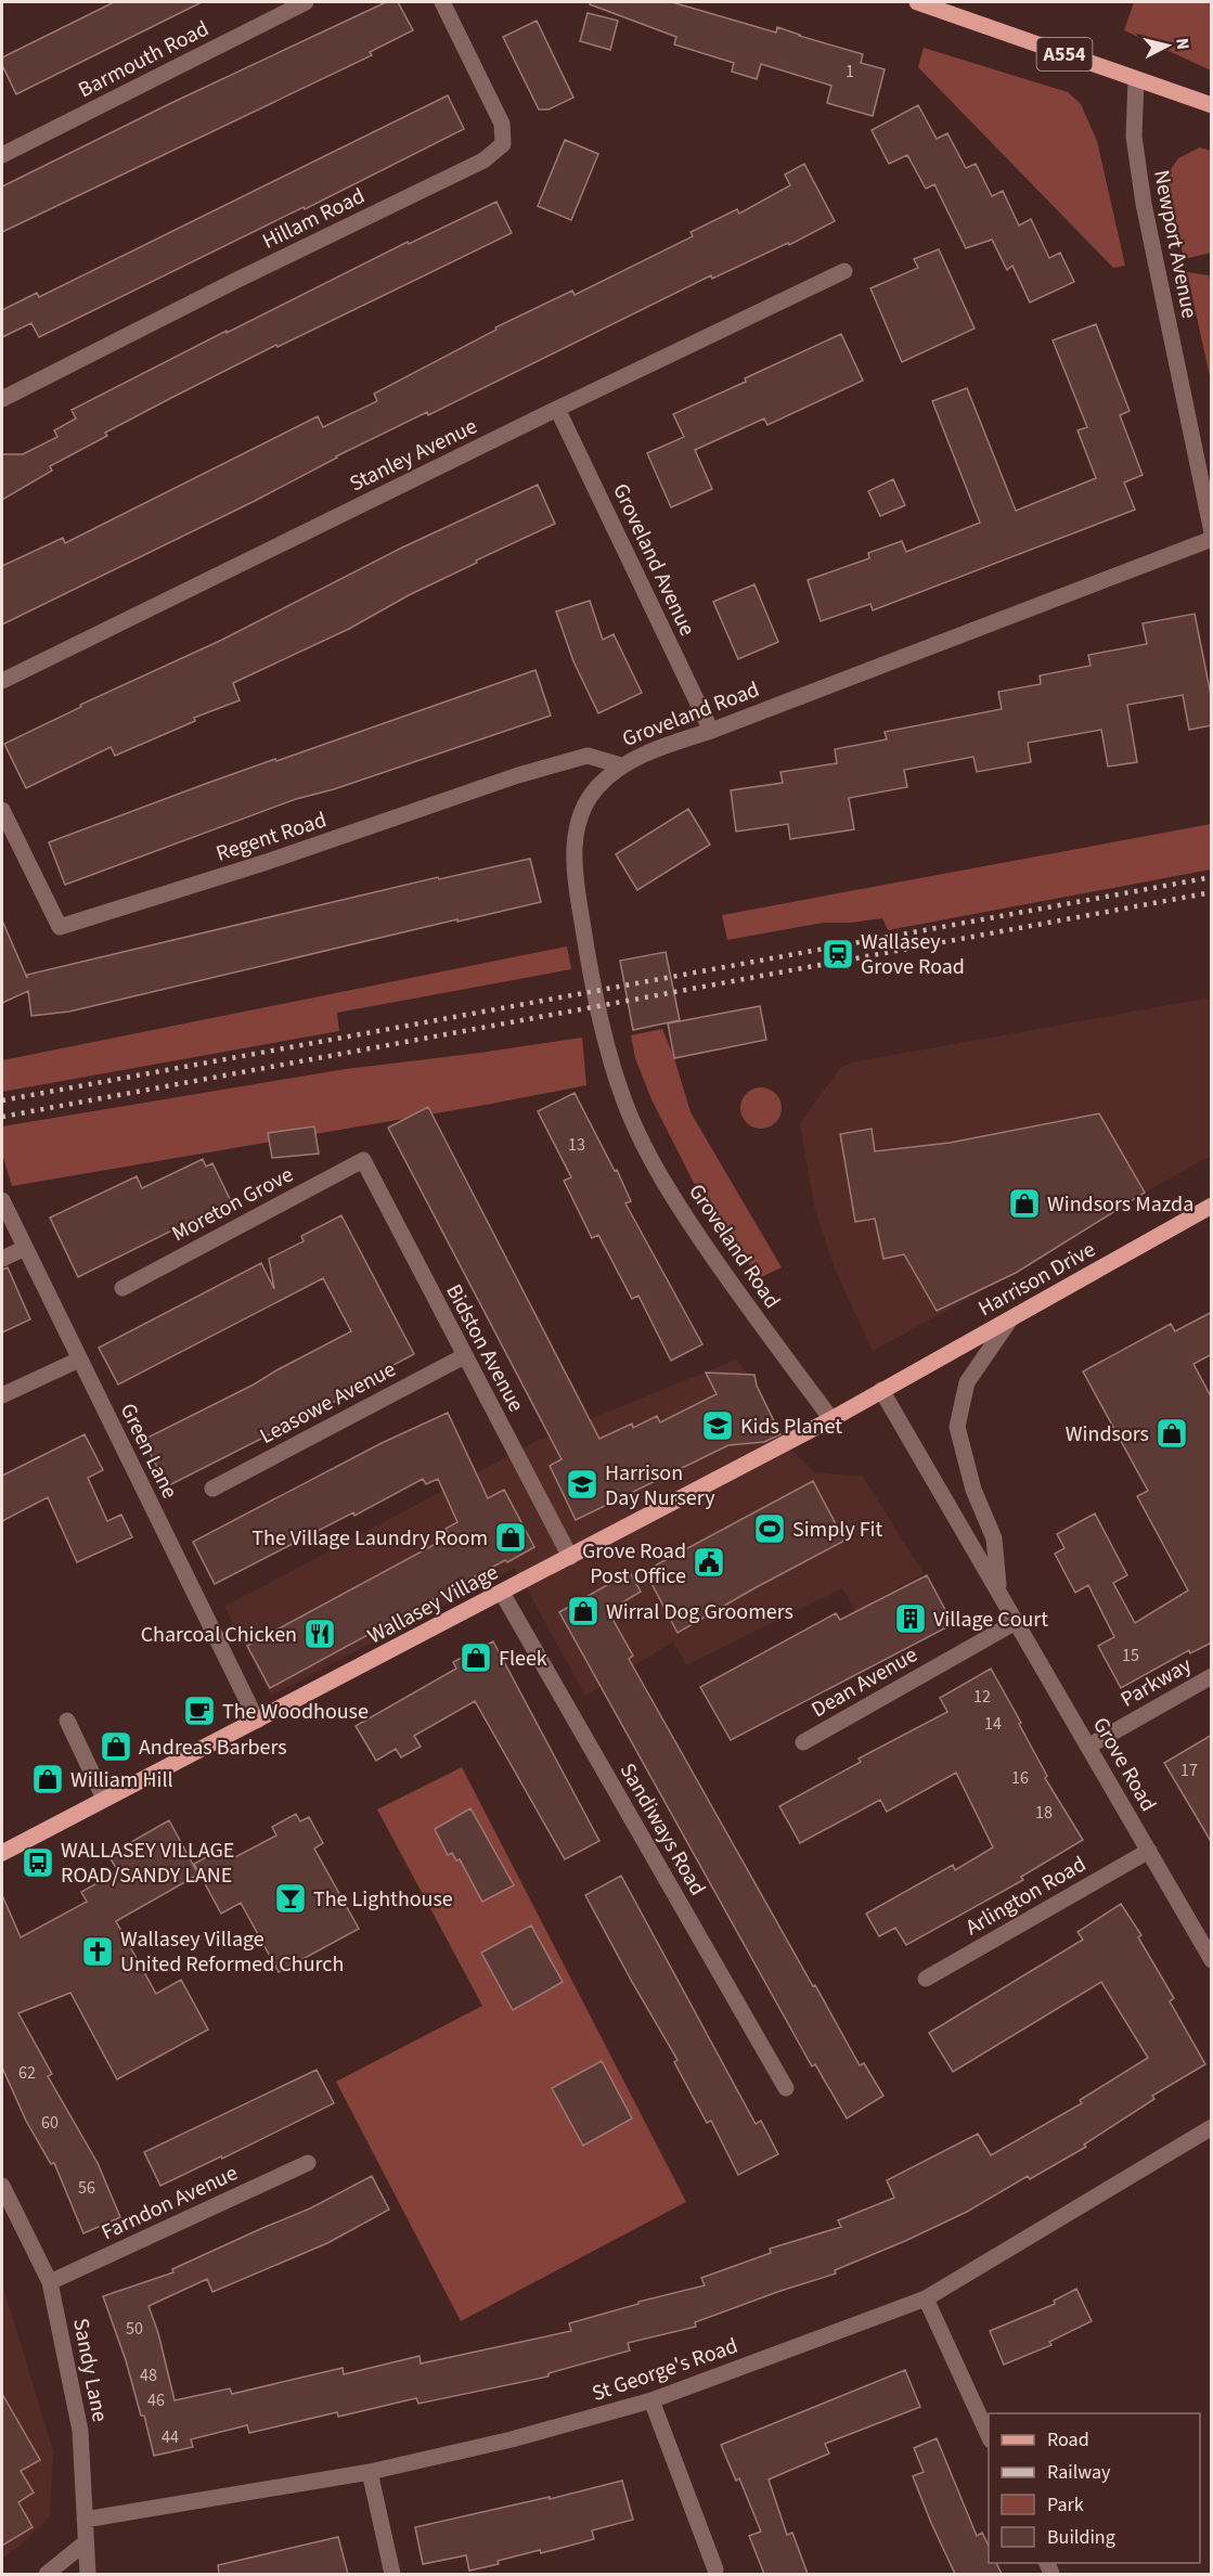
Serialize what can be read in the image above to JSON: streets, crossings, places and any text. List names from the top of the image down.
{
  "streets": {
    "main road": ["A554", "Harrison Drive", "Wallasey Village"],
    "street": [
      "Barmouth Road",
      "Hillam Road",
      "Newport Avenue",
      "Stanley Avenue",
      "Groveland Avenue",
      "Groveland Road",
      "Regent Road",
      "Moreton Grove",
      "Bidston Avenue",
      "Leasowe Avenue",
      "Green Lane",
      "Dean Avenue",
      "Parkway",
      "Grove Road",
      "Sandiways Road",
      "Arlington Road",
      "Farndon Avenue",
      "St George's Road",
      "Sandy Lane"
    ]
  },
  "crossings": [
    ["A554", "Newport Avenue"],
    ["Stanley Avenue", "Groveland Avenue"],
    ["Groveland Avenue", "Groveland Road"],
    ["Groveland Road", "Regent Road"],
    ["Groveland Road", "Wallasey Village"],
    ["Moreton Grove", "Bidston Avenue"],
    ["Harrison Drive", "Wallasey Village"],
    ["Harrison Drive", "Grove Road"],
    ["Bidston Avenue", "Leasowe Avenue"],
    ["Bidston Avenue", "Wallasey Village"],
    ["Green Lane", "Wallasey Village"],
    ["Wallasey Village", "Grove Road"],
    ["Wallasey Village", "Sandiways Road"],
    ["Dean Avenue", "Grove Road"],
    ["Parkway", "Grove Road"],
    ["Grove Road", "Arlington Road"],
    ["Farndon Avenue", "Sandy Lane"],
    ["St George's Road", "Sandy Lane"]
  ],
  "places": {
    "station": ["Wallasey Grove Road"],
    "shop": [
      "Windsors Mazda",
      "Windsors",
      "The Village Laundry Room",
      "Wirral Dog Groomers",
      "Fleek",
      "Andreas Barbers",
      "William Hill"
    ],
    "school or university": ["Kids Planet", "Harrison Day Nursery"],
    "sports": ["Simply Fit"],
    "public building": ["Grove Road Post Office"],
    "building": ["Village Court"],
    "restaurant": ["Charcoal Chicken"],
    "cafe": ["The Woodhouse"],
    "bus stop": ["WALLASEY VILLAGE ROAD/SANDY LANE"],
    "bar": ["The Lighthouse"],
    "church": ["Wallasey Village United Reformed Church"]
  },
  "house_numbers": [
    "1",
    "13",
    "15",
    "12",
    "14",
    "17",
    "16",
    "18",
    "62",
    "60",
    "56",
    "50",
    "48",
    "46",
    "44"
  ],
  "legend": [
    "Road",
    "Railway",
    "Park",
    "Building"
  ],
  "north": "right"
}
